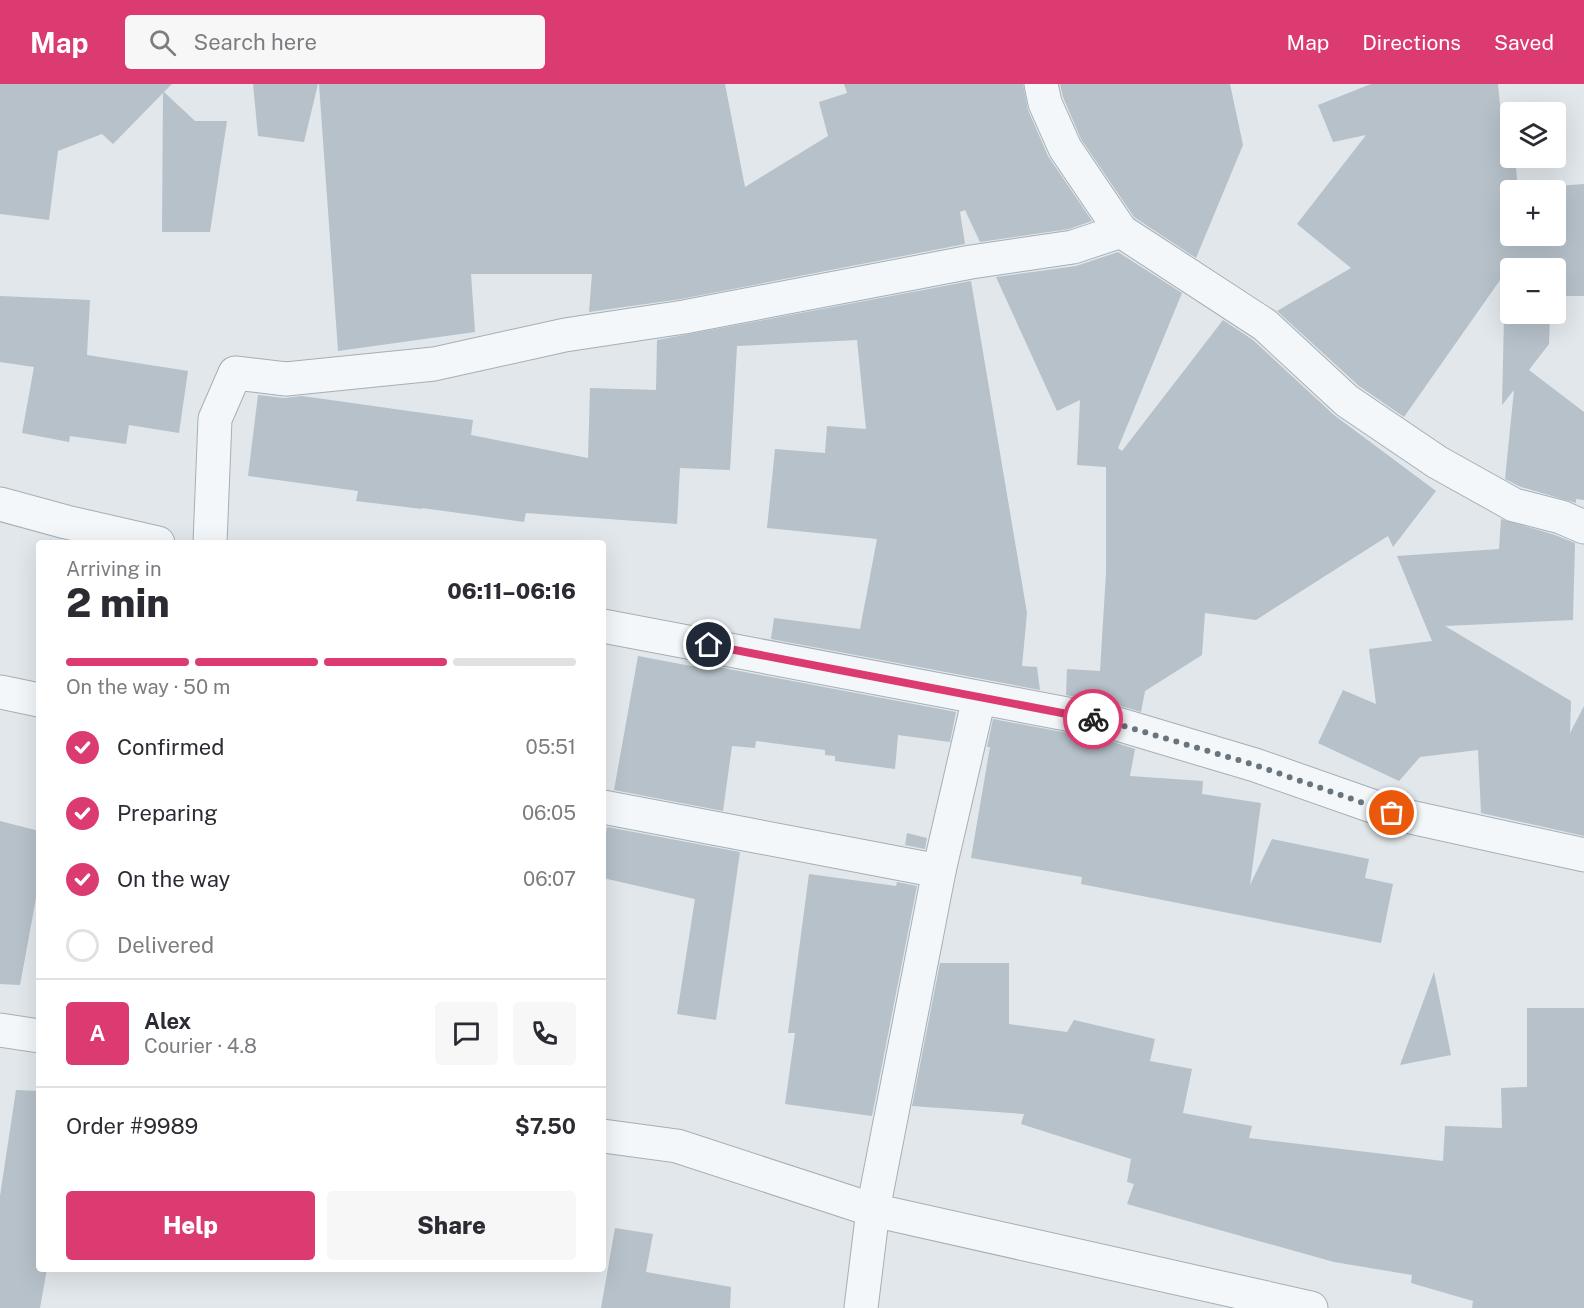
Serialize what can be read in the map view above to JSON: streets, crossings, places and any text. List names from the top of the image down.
{
  "page": {
    "header": "Map",
    "search": "Search here",
    "nav": ["Map", "Directions", "Saved"],
    "map_buttons": ["+", "−"],
    "heading": ["2 min", "Arriving in", "06:11–06:16"],
    "panel": [
      "Alex",
      "Courier · 4.8",
      "Order #9989",
      "$7.50"
    ],
    "bar": "On the way · 50 m",
    "list": [
      ["Confirmed", "05:51"],
      ["Preparing", "06:05"],
      ["On the way", "06:07"],
      "Delivered"
    ],
    "round": "A",
    "buttons": ["Help", "Share"]
  }
}
